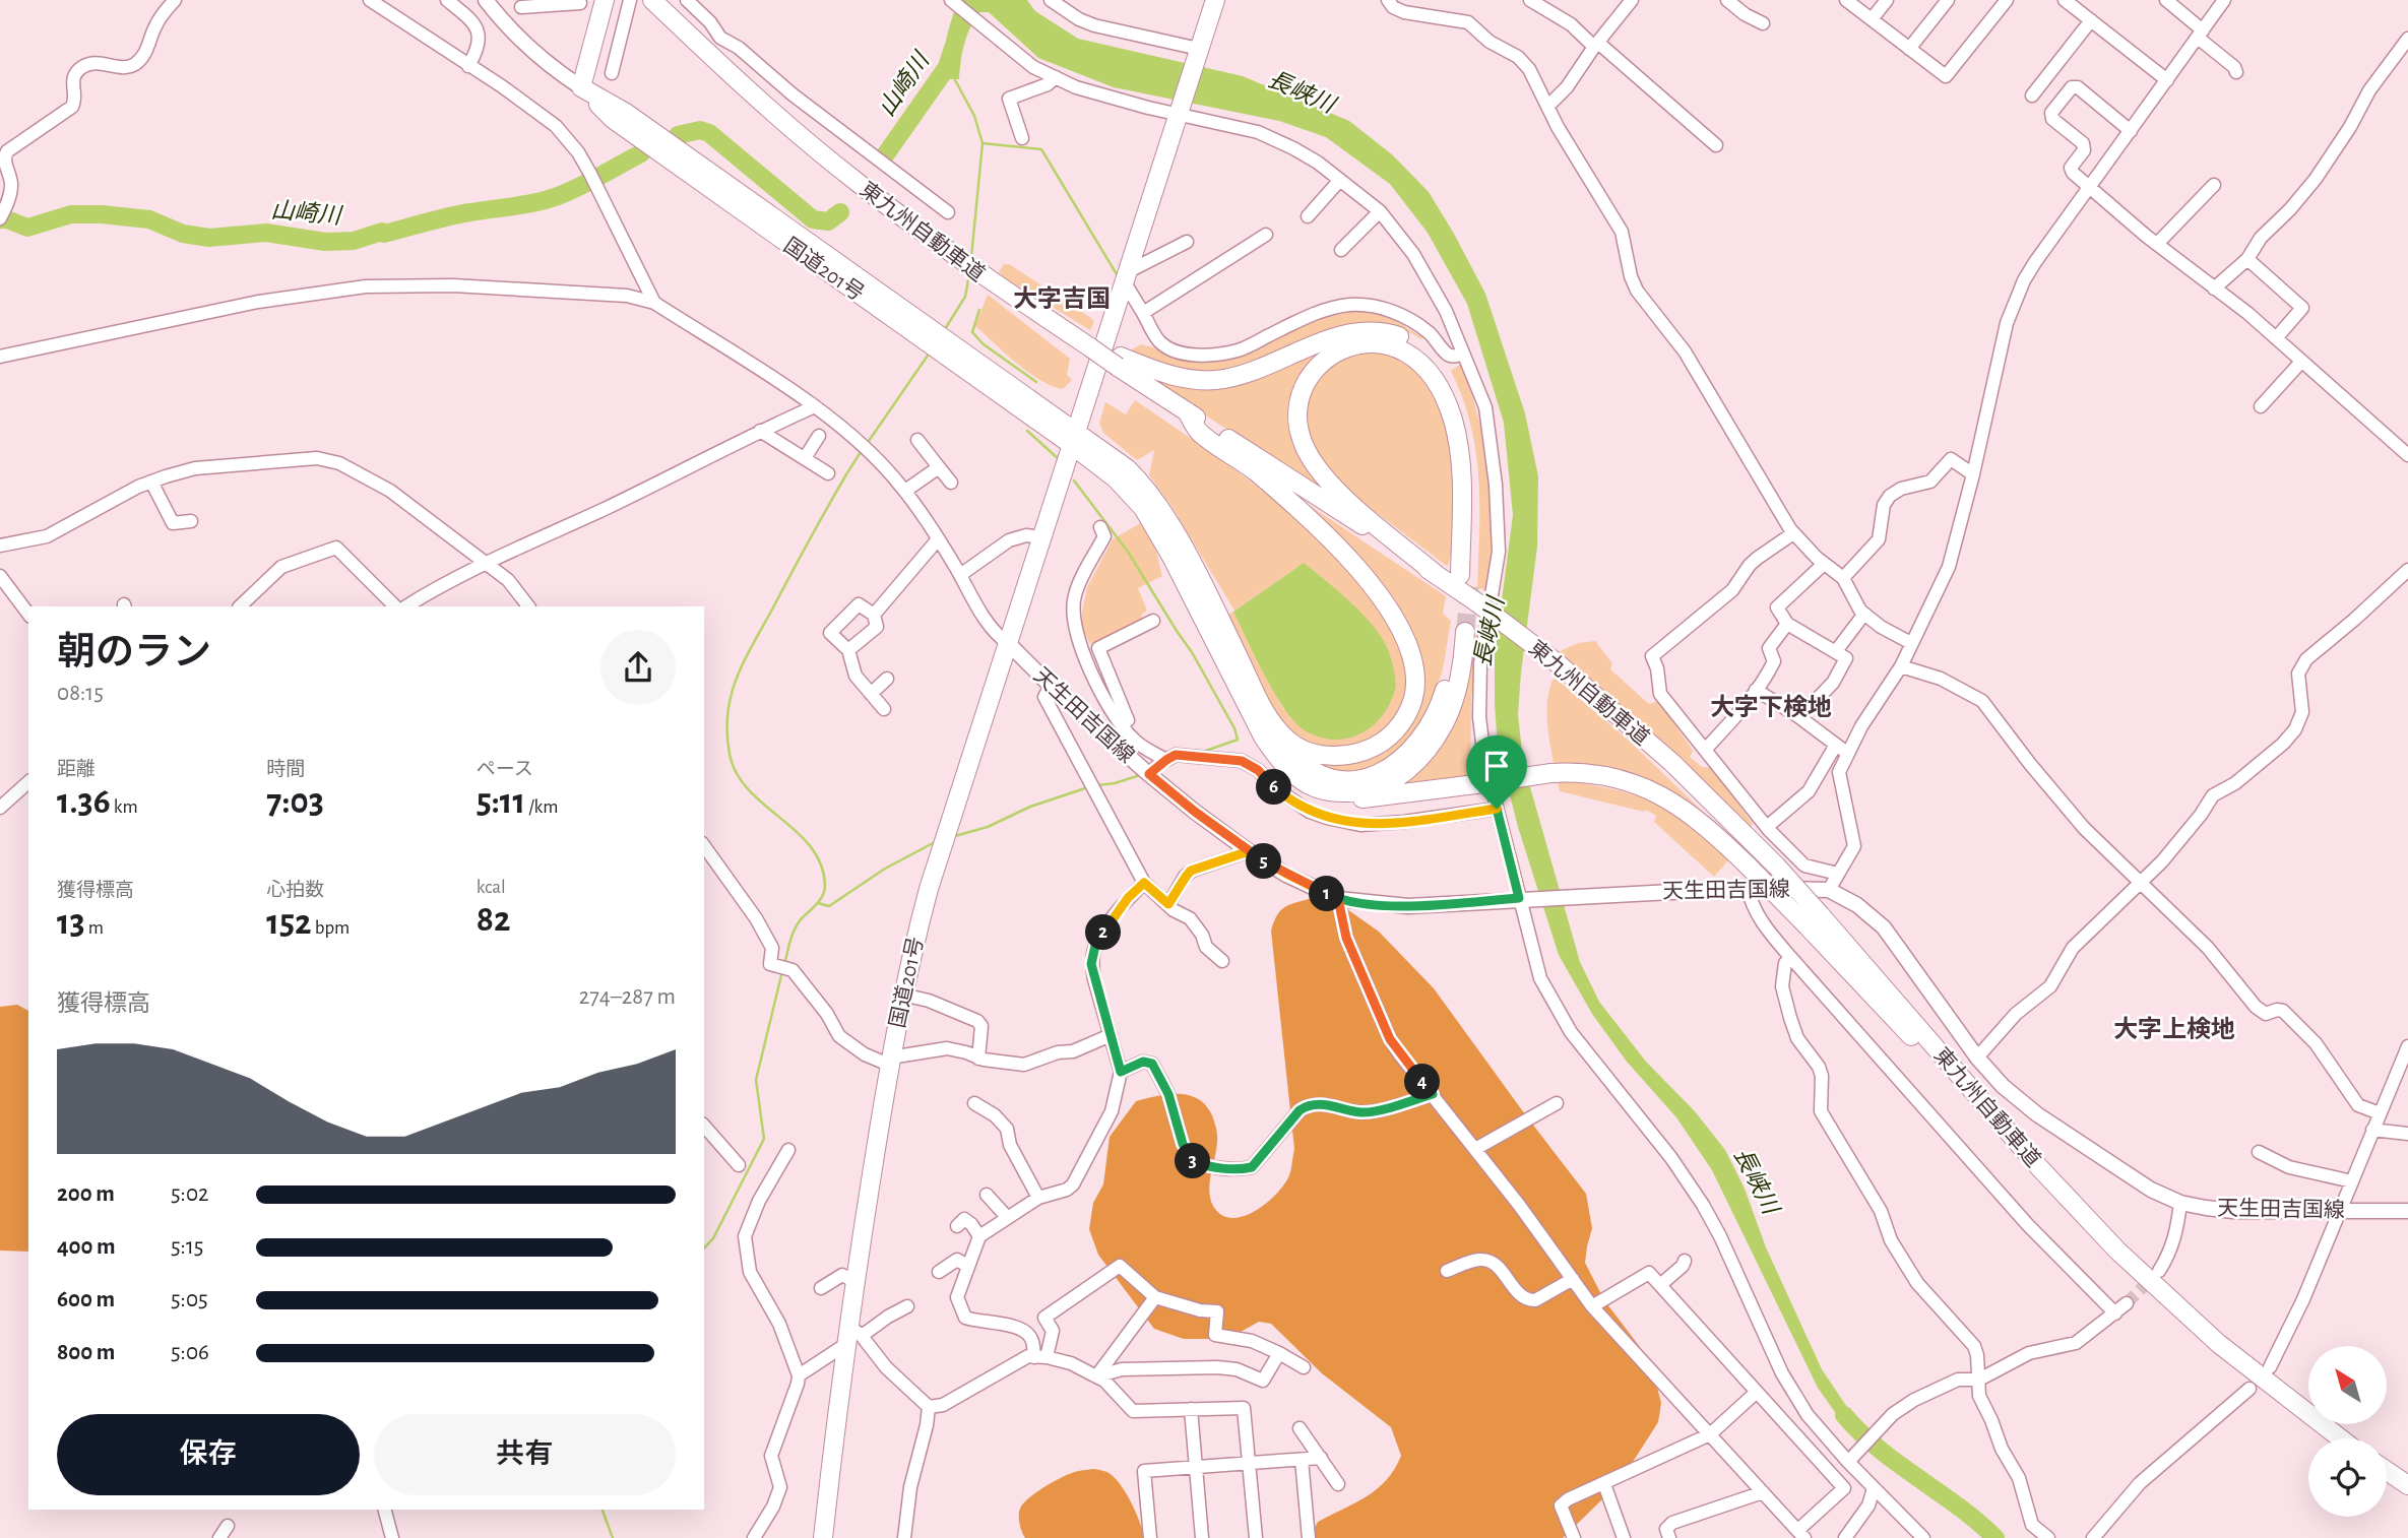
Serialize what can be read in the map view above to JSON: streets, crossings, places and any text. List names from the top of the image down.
{
  "streets": {
    "highway": ["東九州自動車道", "国道201号"],
    "main road": ["天生田吉国線"]
  },
  "crossings": [
    ["国道201号", "天生田吉国線"]
  ],
  "districts": ["大字吉国", "大字下検地", "大字上検地"],
  "water": ["山崎川", "長峡川"],
  "north": "top left",
  "page": {
    "heading": ["朝のラン", "08:15"],
    "stats": [
      ["距離", "1.36 km"],
      ["時間", "7:03"],
      ["ペース", "5:11 /km"],
      ["獲得標高", "13 m"],
      ["心拍数", "152 bpm"],
      ["kcal", "82"]
    ],
    "pins": [
      "6",
      "5",
      "1",
      "2",
      "4",
      "3"
    ],
    "chart": ["獲得標高", "274–287 m"],
    "list": [
      {
        "name": "200 m",
        "note": "5:02"
      },
      {
        "name": "400 m",
        "note": "5:15"
      },
      {
        "name": "600 m",
        "note": "5:05"
      },
      {
        "name": "800 m",
        "note": "5:06"
      }
    ],
    "buttons": ["保存", "共有"]
  }
}
